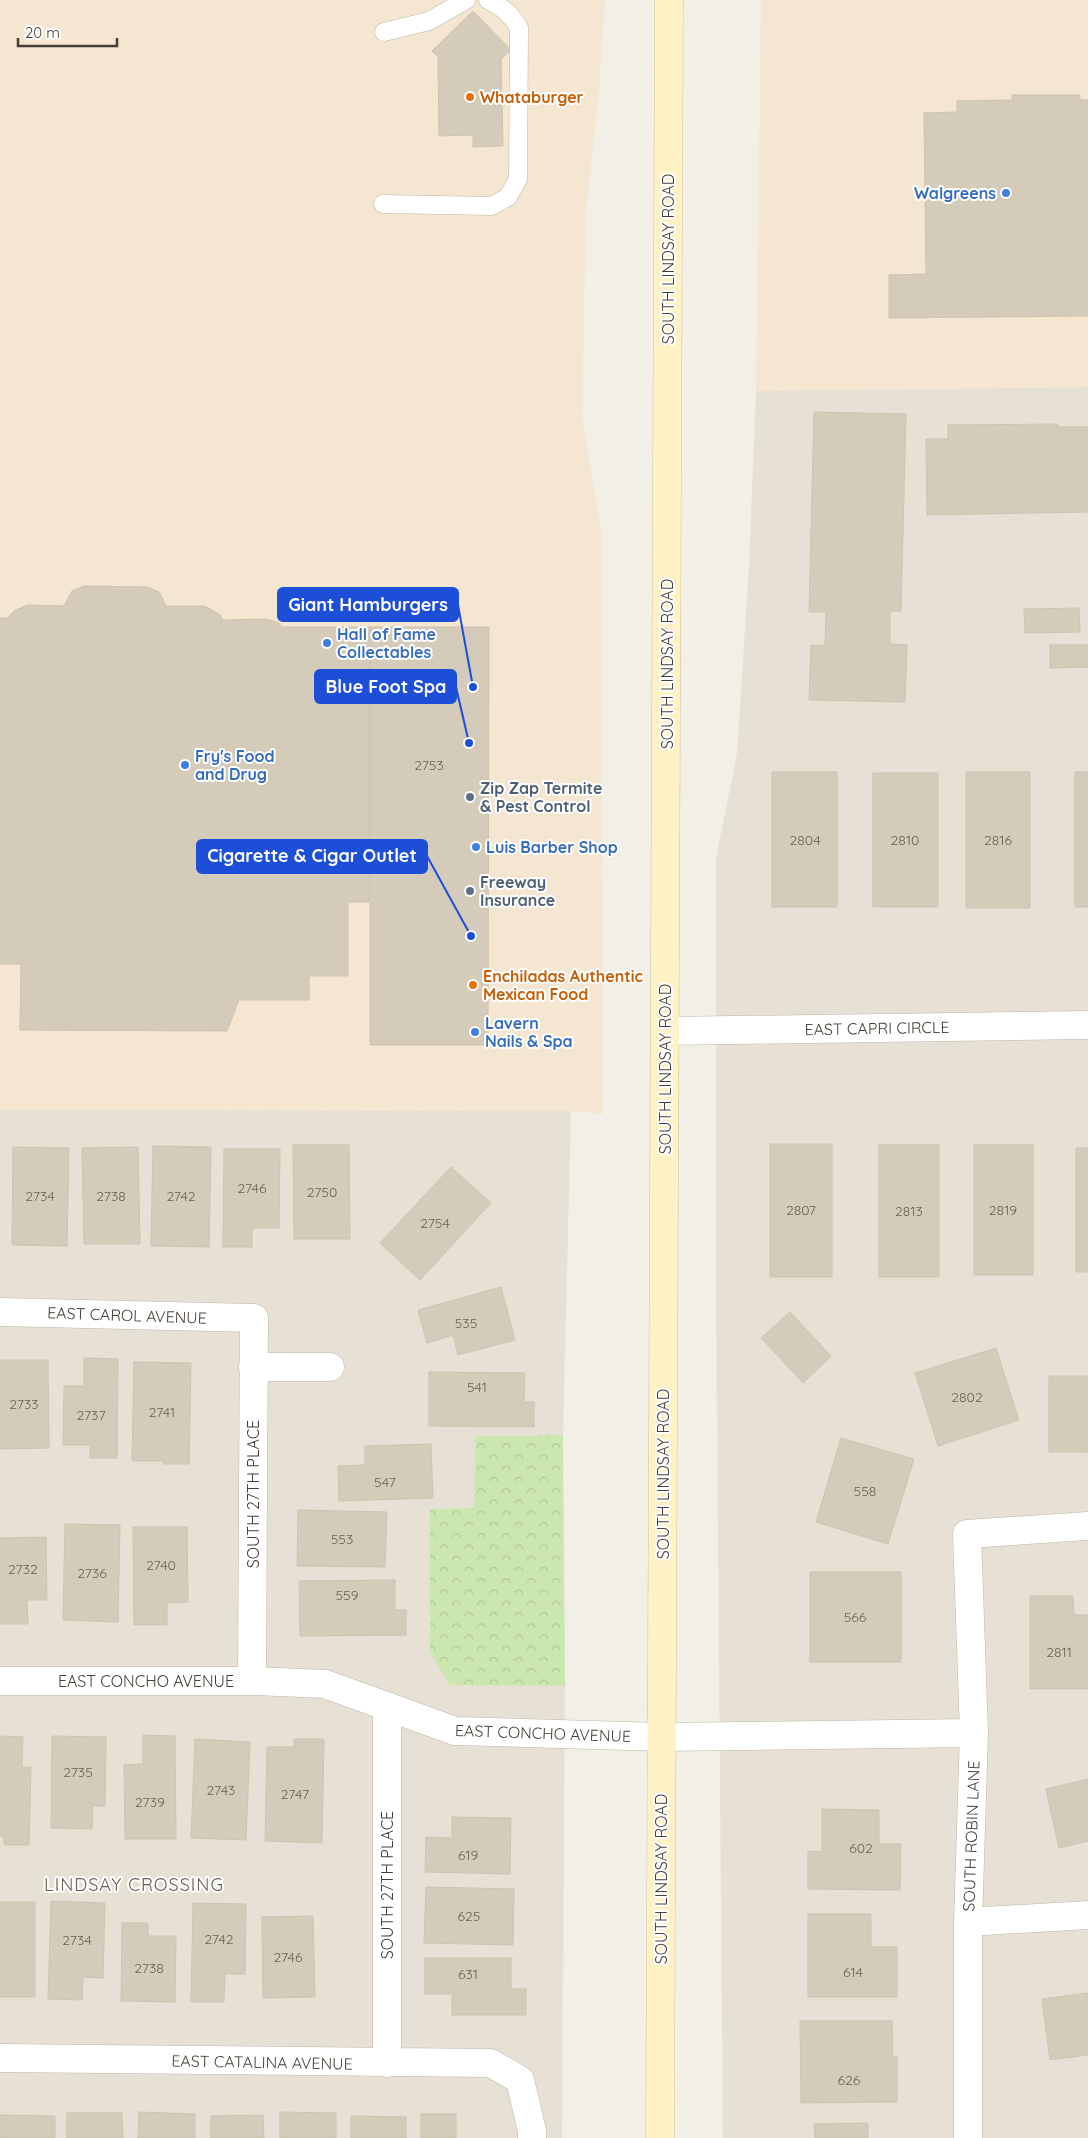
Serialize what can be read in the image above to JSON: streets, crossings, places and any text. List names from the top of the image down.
{
  "streets": {
    "main road": ["SOUTH LINDSAY ROAD"],
    "street": [
      "EAST CAPRI CIRCLE",
      "EAST CAROL AVENUE",
      "SOUTH 27TH PLACE",
      "EAST CONCHO AVENUE",
      "SOUTH ROBIN LANE",
      "EAST CATALINA AVENUE"
    ]
  },
  "crossings": [
    ["SOUTH LINDSAY ROAD", "EAST CAPRI CIRCLE"],
    ["SOUTH LINDSAY ROAD", "EAST CONCHO AVENUE"],
    ["EAST CAROL AVENUE", "SOUTH 27TH PLACE"],
    ["SOUTH 27TH PLACE", "EAST CONCHO AVENUE"],
    ["SOUTH 27TH PLACE", "EAST CATALINA AVENUE"],
    ["EAST CONCHO AVENUE", "SOUTH ROBIN LANE"]
  ],
  "districts": ["LINDSAY CROSSING"],
  "places": [
    "Whataburger",
    "Walgreens",
    "Hall of Fame Collectables",
    "Giant Hamburgers",
    "Blue Foot Spa",
    "Fry's Food and Drug",
    "Zip Zap Termite & Pest Control",
    "Luis Barber Shop",
    "Freeway Insurance",
    "Cigarette & Cigar Outlet",
    "Enchiladas Authentic Mexican Food",
    "Lavern Nails & Spa"
  ],
  "house_numbers": [
    "2753",
    "2804",
    "2810",
    "2816",
    "2746",
    "2750",
    "2734",
    "2738",
    "2742",
    "2807",
    "2819",
    "2813",
    "2754",
    "535",
    "541",
    "2802",
    "2733",
    "2741",
    "2737",
    "547",
    "558",
    "553",
    "2740",
    "2732",
    "2736",
    "559",
    "566",
    "2811",
    "2735",
    "2743",
    "2747",
    "2739",
    "602",
    "619",
    "625",
    "2742",
    "2734",
    "2746",
    "2738",
    "614",
    "631",
    "626"
  ],
  "scale_bar": "20 m"
}
